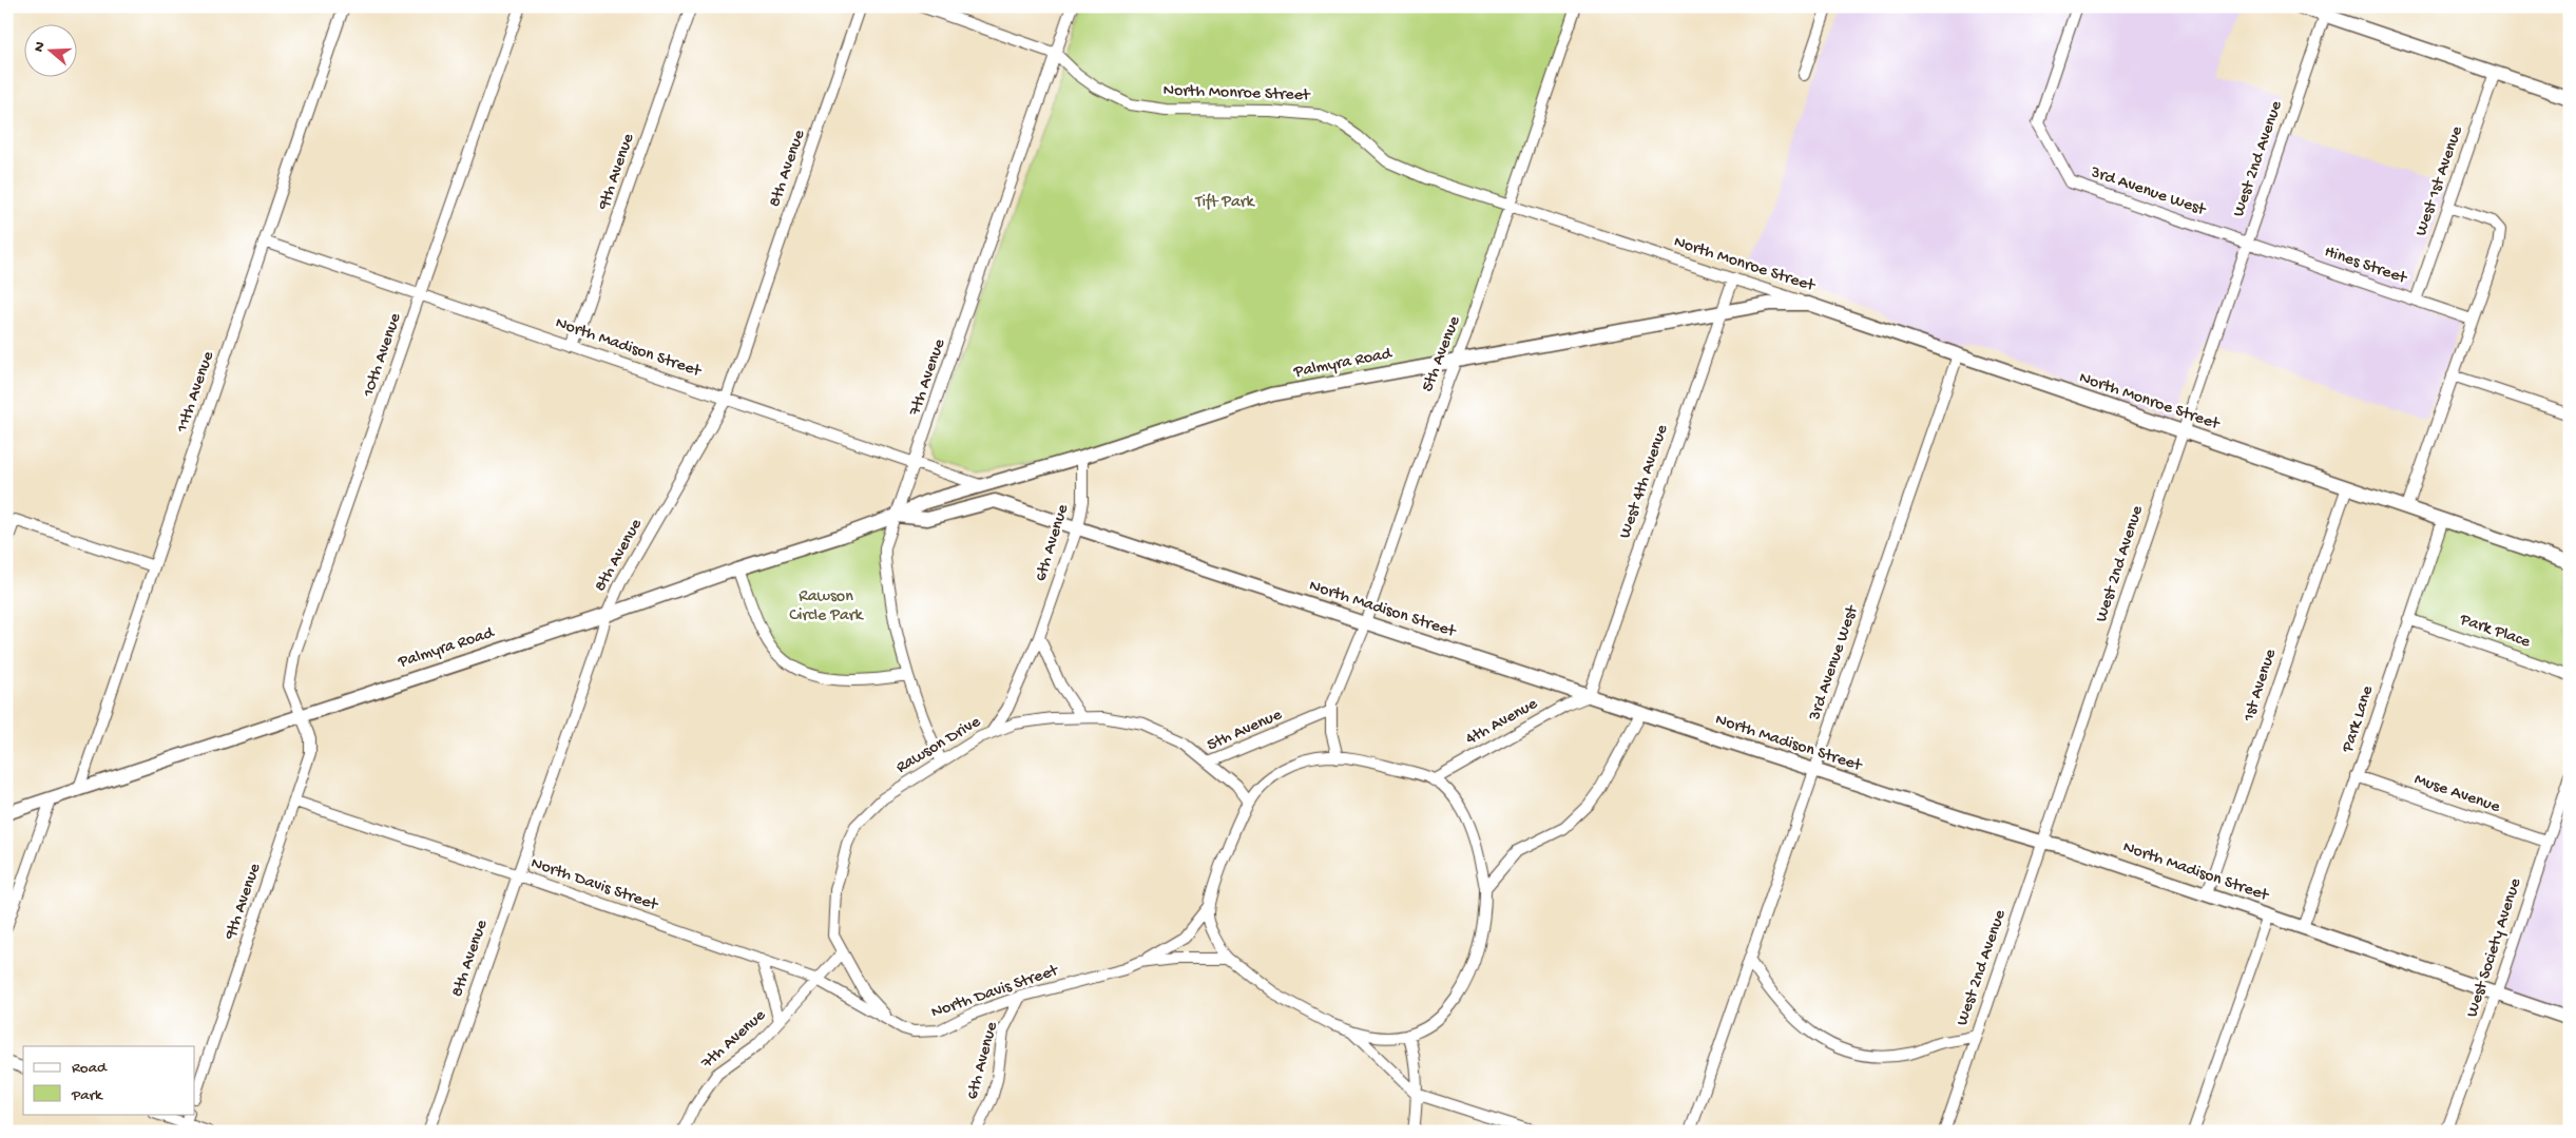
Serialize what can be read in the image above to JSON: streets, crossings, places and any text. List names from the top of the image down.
{
  "streets": {
    "main road": ["North Monroe Street", "North Madison Street", "Palmyra Road"],
    "street": [
      "West 2nd Avenue",
      "8th Avenue",
      "9th Avenue",
      "West 1st Avenue",
      "3rd Avenue West",
      "Hines Street",
      "5th Avenue",
      "10th Avenue",
      "7th Avenue",
      "11th Avenue",
      "West 4th Avenue",
      "6th Avenue",
      "Park Place",
      "1st Avenue",
      "Park Lane",
      "4th Avenue",
      "Rawson Drive",
      "Muse Avenue",
      "North Davis Street",
      "West Society Avenue"
    ]
  },
  "crossings": [
    ["North Monroe Street", "West 2nd Avenue"],
    ["North Monroe Street", "3rd Avenue West"],
    ["North Monroe Street", "5th Avenue"],
    ["North Monroe Street", "Palmyra Road"],
    ["North Monroe Street", "7th Avenue"],
    ["North Monroe Street", "West 4th Avenue"],
    ["North Monroe Street", "1st Avenue"],
    ["North Monroe Street", "Park Lane"],
    ["West 2nd Avenue", "3rd Avenue West"],
    ["West 2nd Avenue", "Hines Street"],
    ["West 2nd Avenue", "North Madison Street"],
    ["8th Avenue", "North Madison Street"],
    ["8th Avenue", "Palmyra Road"],
    ["8th Avenue", "North Davis Street"],
    ["9th Avenue", "North Madison Street"],
    ["9th Avenue", "10th Avenue"],
    ["9th Avenue", "Palmyra Road"],
    ["9th Avenue", "North Davis Street"],
    ["West 1st Avenue", "Hines Street"],
    ["3rd Avenue West", "Hines Street"],
    ["3rd Avenue West", "North Madison Street"],
    ["North Madison Street", "5th Avenue"],
    ["North Madison Street", "10th Avenue"],
    ["North Madison Street", "Palmyra Road"],
    ["North Madison Street", "7th Avenue"],
    ["North Madison Street", "11th Avenue"],
    ["North Madison Street", "West 4th Avenue"],
    ["North Madison Street", "6th Avenue"],
    ["North Madison Street", "1st Avenue"],
    ["North Madison Street", "Park Lane"],
    ["North Madison Street", "4th Avenue"],
    ["North Madison Street", "West Society Avenue"],
    ["5th Avenue", "Palmyra Road"],
    ["5th Avenue", "Rawson Drive"],
    ["10th Avenue", "Palmyra Road"],
    ["Palmyra Road", "7th Avenue"],
    ["Palmyra Road", "11th Avenue"],
    ["Palmyra Road", "West 4th Avenue"],
    ["Palmyra Road", "6th Avenue"],
    ["7th Avenue", "Rawson Drive"],
    ["7th Avenue", "North Davis Street"],
    ["West 4th Avenue", "4th Avenue"],
    ["6th Avenue", "Rawson Drive"],
    ["6th Avenue", "North Davis Street"],
    ["Park Place", "Park Lane"],
    ["Park Lane", "Muse Avenue"],
    ["Rawson Drive", "North Davis Street"],
    ["Muse Avenue", "West Society Avenue"]
  ],
  "parks": ["Tift Park", "Rawson Circle Park"],
  "legend": ["Road", "Park"],
  "north": "left"
}
